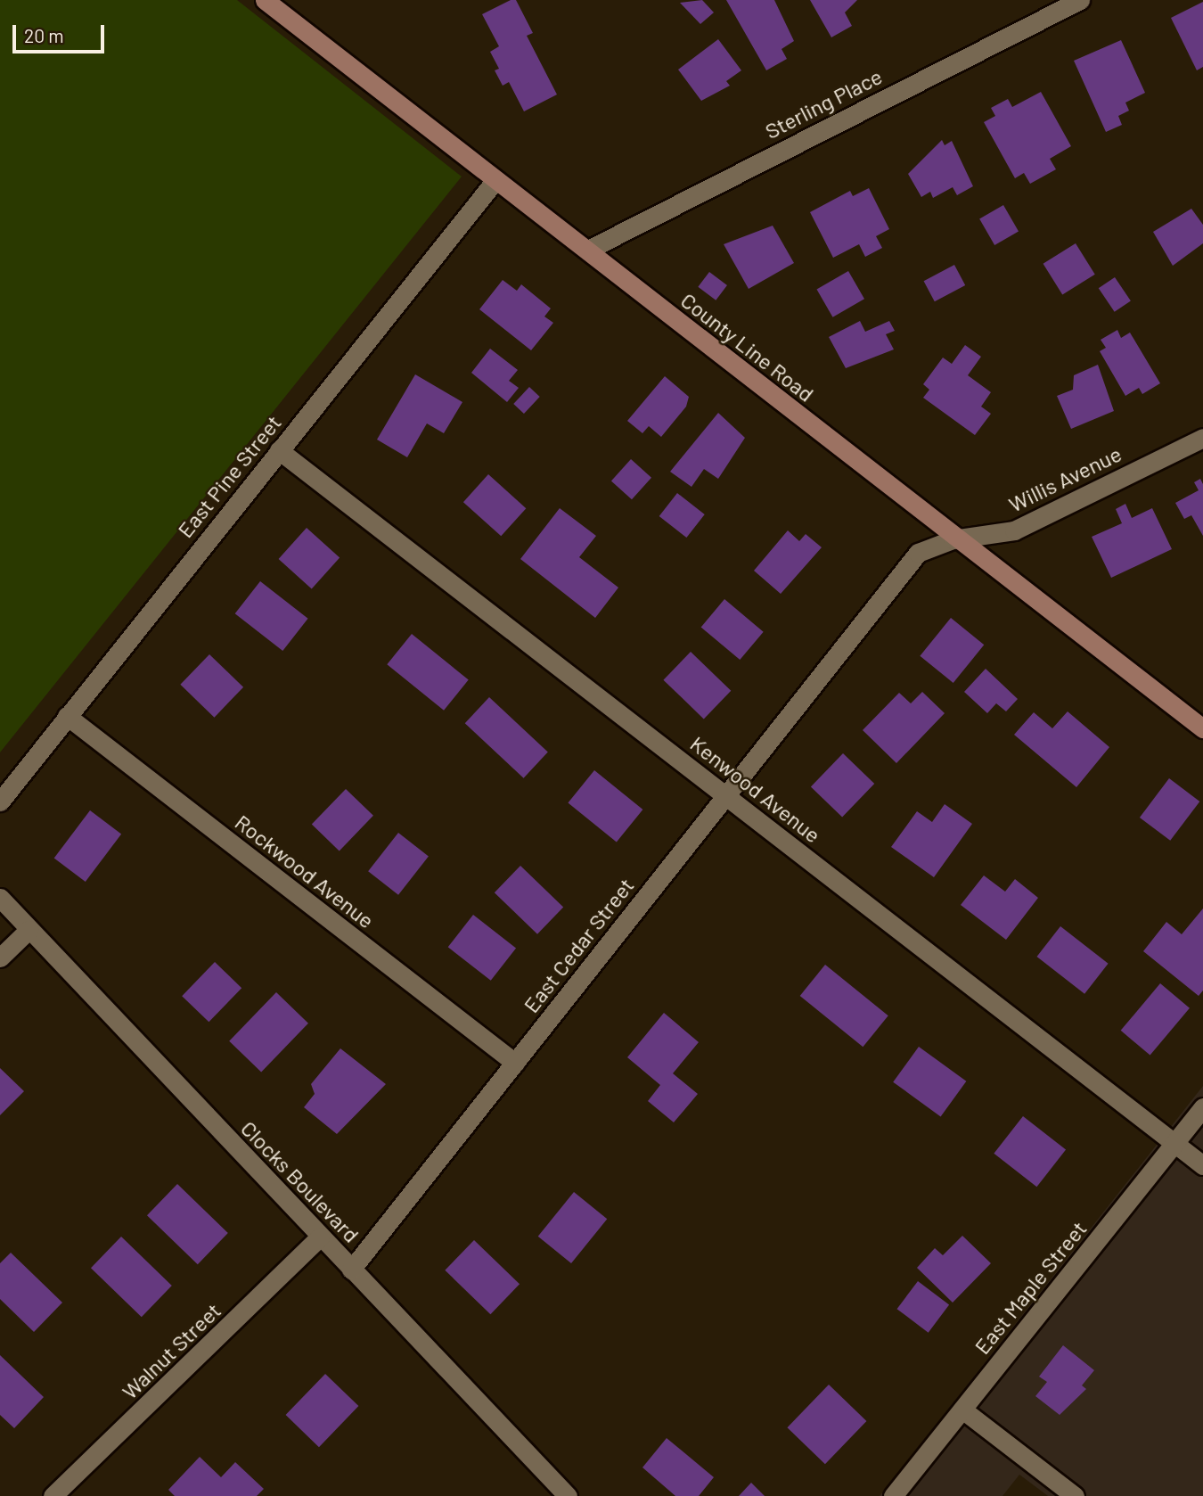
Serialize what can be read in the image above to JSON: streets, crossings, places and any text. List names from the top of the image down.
{
  "streets": {
    "main road": ["County Line Road"],
    "street": [
      "Sterling Place",
      "East Pine Street",
      "Willis Avenue",
      "Kenwood Avenue",
      "Rockwood Avenue",
      "East Cedar Street",
      "Clocks Boulevard",
      "East Maple Street",
      "Walnut Street"
    ]
  },
  "crossings": [
    ["Sterling Place", "County Line Road"],
    ["County Line Road", "East Pine Street"],
    ["County Line Road", "Willis Avenue"],
    ["East Pine Street", "Kenwood Avenue"],
    ["East Pine Street", "Rockwood Avenue"],
    ["Willis Avenue", "East Cedar Street"],
    ["Kenwood Avenue", "East Cedar Street"],
    ["Kenwood Avenue", "East Maple Street"],
    ["Rockwood Avenue", "East Cedar Street"],
    ["East Cedar Street", "Clocks Boulevard"],
    ["Clocks Boulevard", "Walnut Street"]
  ],
  "scale_bar": "20 m"
}
